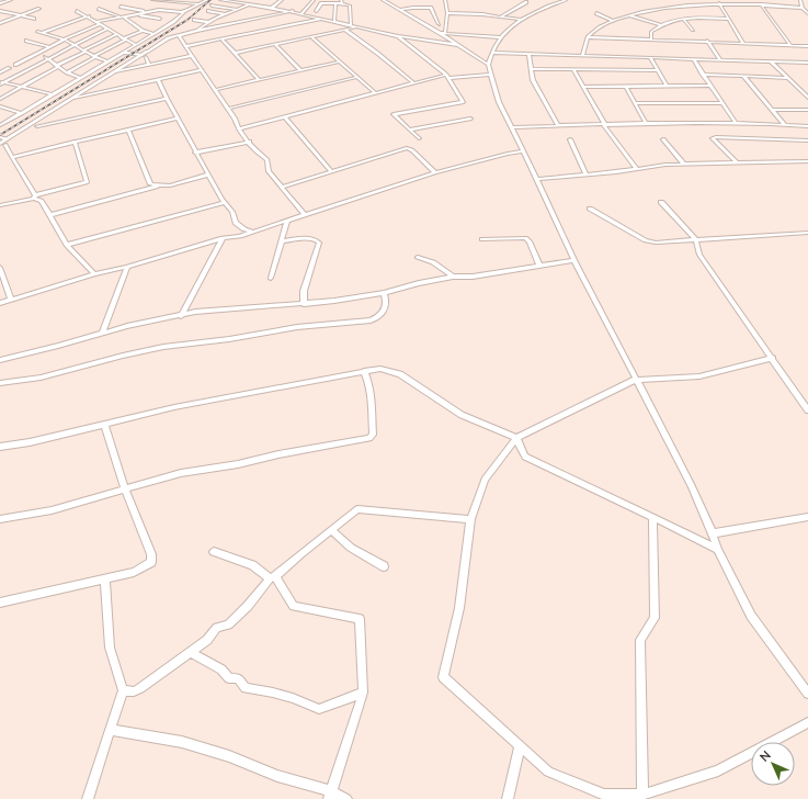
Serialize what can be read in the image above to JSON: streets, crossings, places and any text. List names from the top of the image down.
{
  "north": "top left"
}
